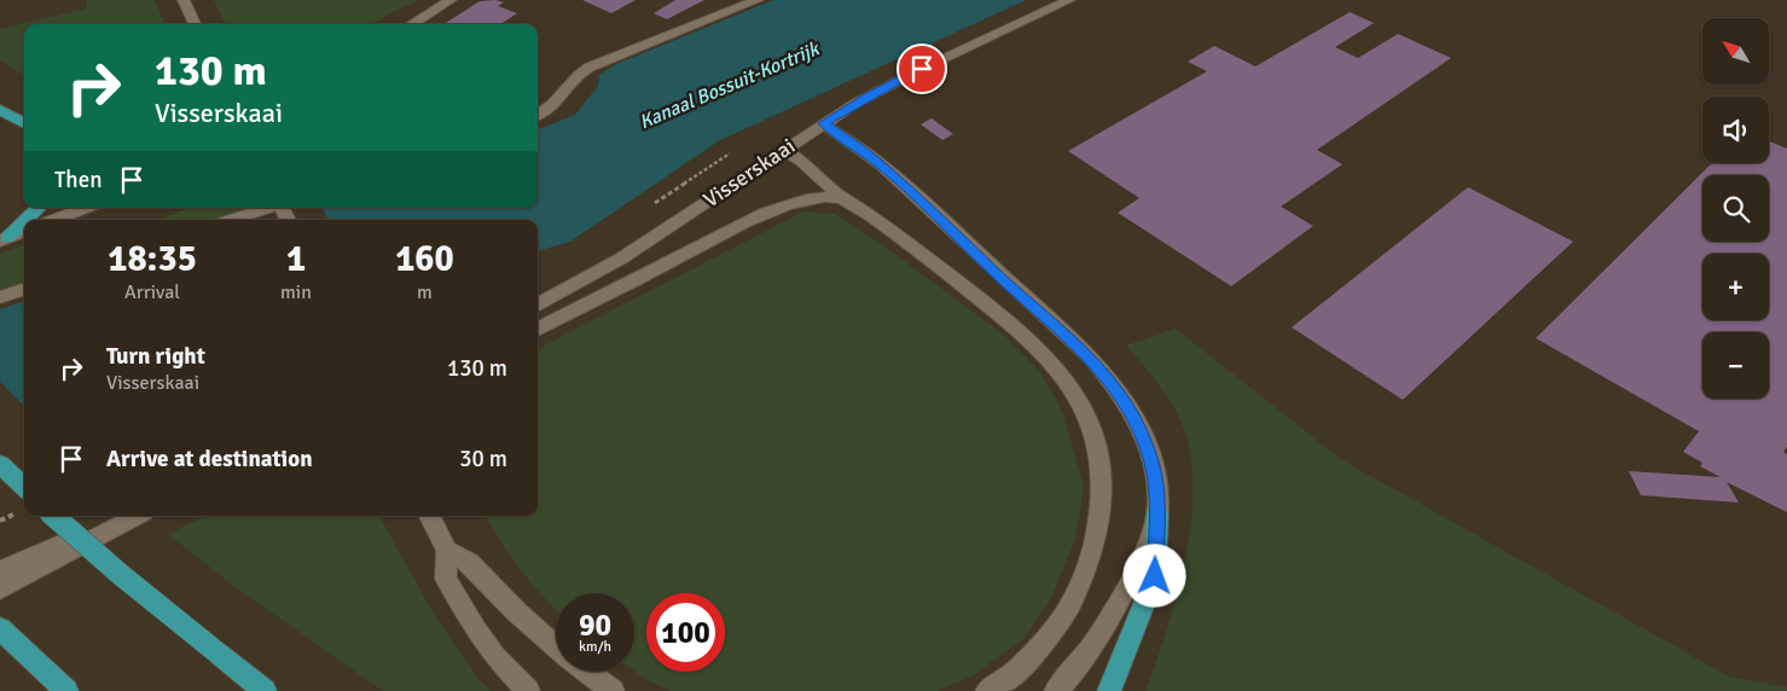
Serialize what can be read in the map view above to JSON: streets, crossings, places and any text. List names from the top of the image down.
{
  "streets": {
    "street": ["Visserskaai"]
  },
  "water": ["Kanaal Bossuit-Kortrijk"],
  "north": "top left",
  "page": {
    "map_buttons": ["+", "−"],
    "turn": ["130 m", "Visserskaai"],
    "then": "Then",
    "eta": [
      "18:35",
      "Arrival",
      "1",
      "min",
      "160",
      "m"
    ],
    "list": [
      {
        "name": "Turn right",
        "note": "Visserskaai",
        "value": "130 m"
      },
      {
        "name": "Arrive at destination",
        "value": "30 m"
      }
    ],
    "speed": "90 km/h",
    "limit": "100"
  }
}
